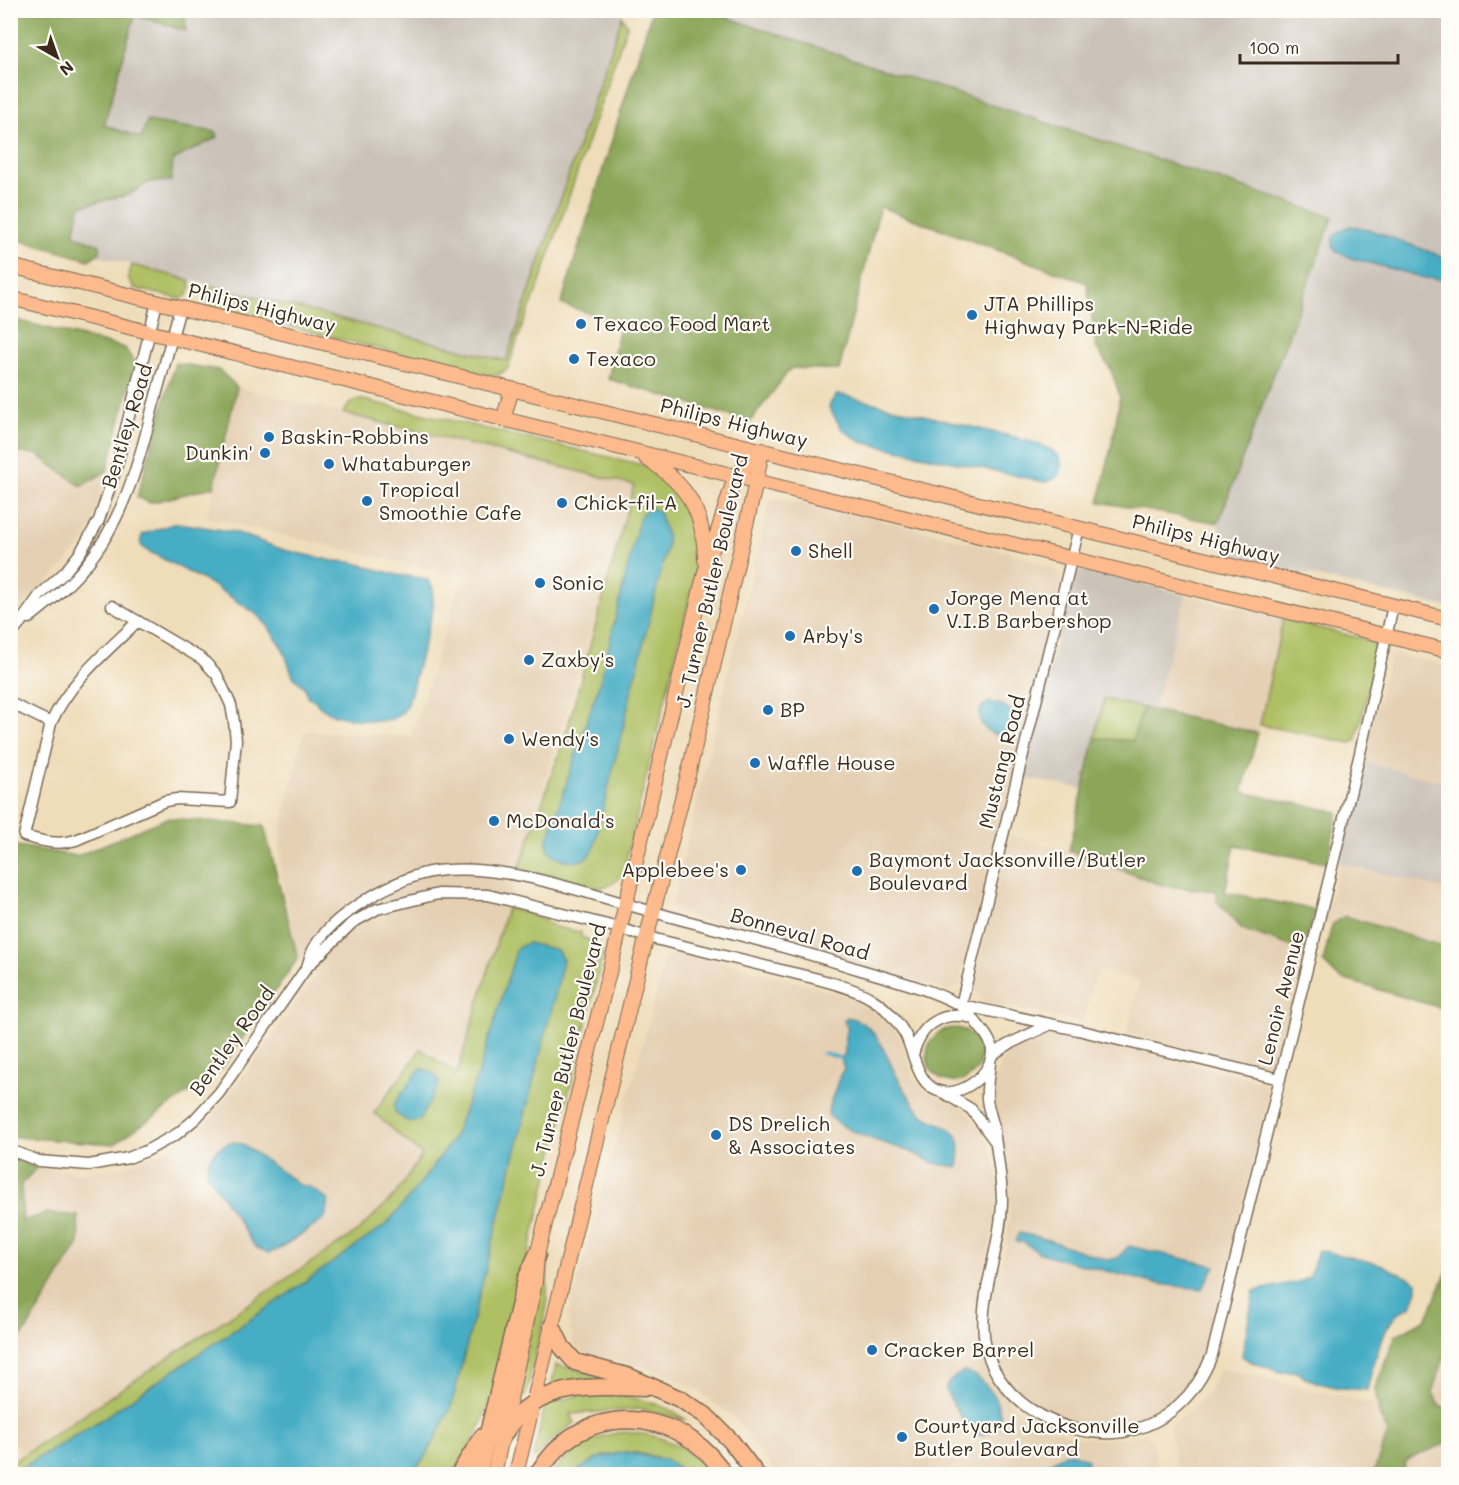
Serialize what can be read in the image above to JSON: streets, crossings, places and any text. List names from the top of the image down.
{
  "streets": {
    "main road": ["Philips Highway", "J. Turner Butler Boulevard"],
    "street": [
      "Bentley Road",
      "Mustang Road",
      "Bonneval Road",
      "Lenoir Avenue"
    ]
  },
  "crossings": [
    ["Philips Highway", "Bentley Road"],
    ["Philips Highway", "J. Turner Butler Boulevard"],
    ["Philips Highway", "Mustang Road"],
    ["Philips Highway", "Lenoir Avenue"],
    ["Bentley Road", "J. Turner Butler Boulevard"],
    ["Bentley Road", "Bonneval Road"],
    ["J. Turner Butler Boulevard", "Bonneval Road"],
    ["Mustang Road", "Bonneval Road"],
    ["Bonneval Road", "Lenoir Avenue"]
  ],
  "places": [
    "JTA Phillips Highway Park-N-Ride",
    "Texaco Food Mart",
    "Texaco",
    "Baskin-Robbins",
    "Dunkin'",
    "Whataburger",
    "Tropical Smoothie Cafe",
    "Chick-fil-A",
    "Shell",
    "Sonic",
    "Jorge Mena at V.I.B Barbershop",
    "Arby's",
    "Zaxby's",
    "BP",
    "Wendy's",
    "Waffle House",
    "McDonald's",
    "Applebee's",
    "Baymont Jacksonville/Butler Boulevard",
    "DS Drelich & Associates",
    "Cracker Barrel",
    "Courtyard Jacksonville Butler Boulevard"
  ],
  "scale_bar": "100 m",
  "north": "bottom right"
}
